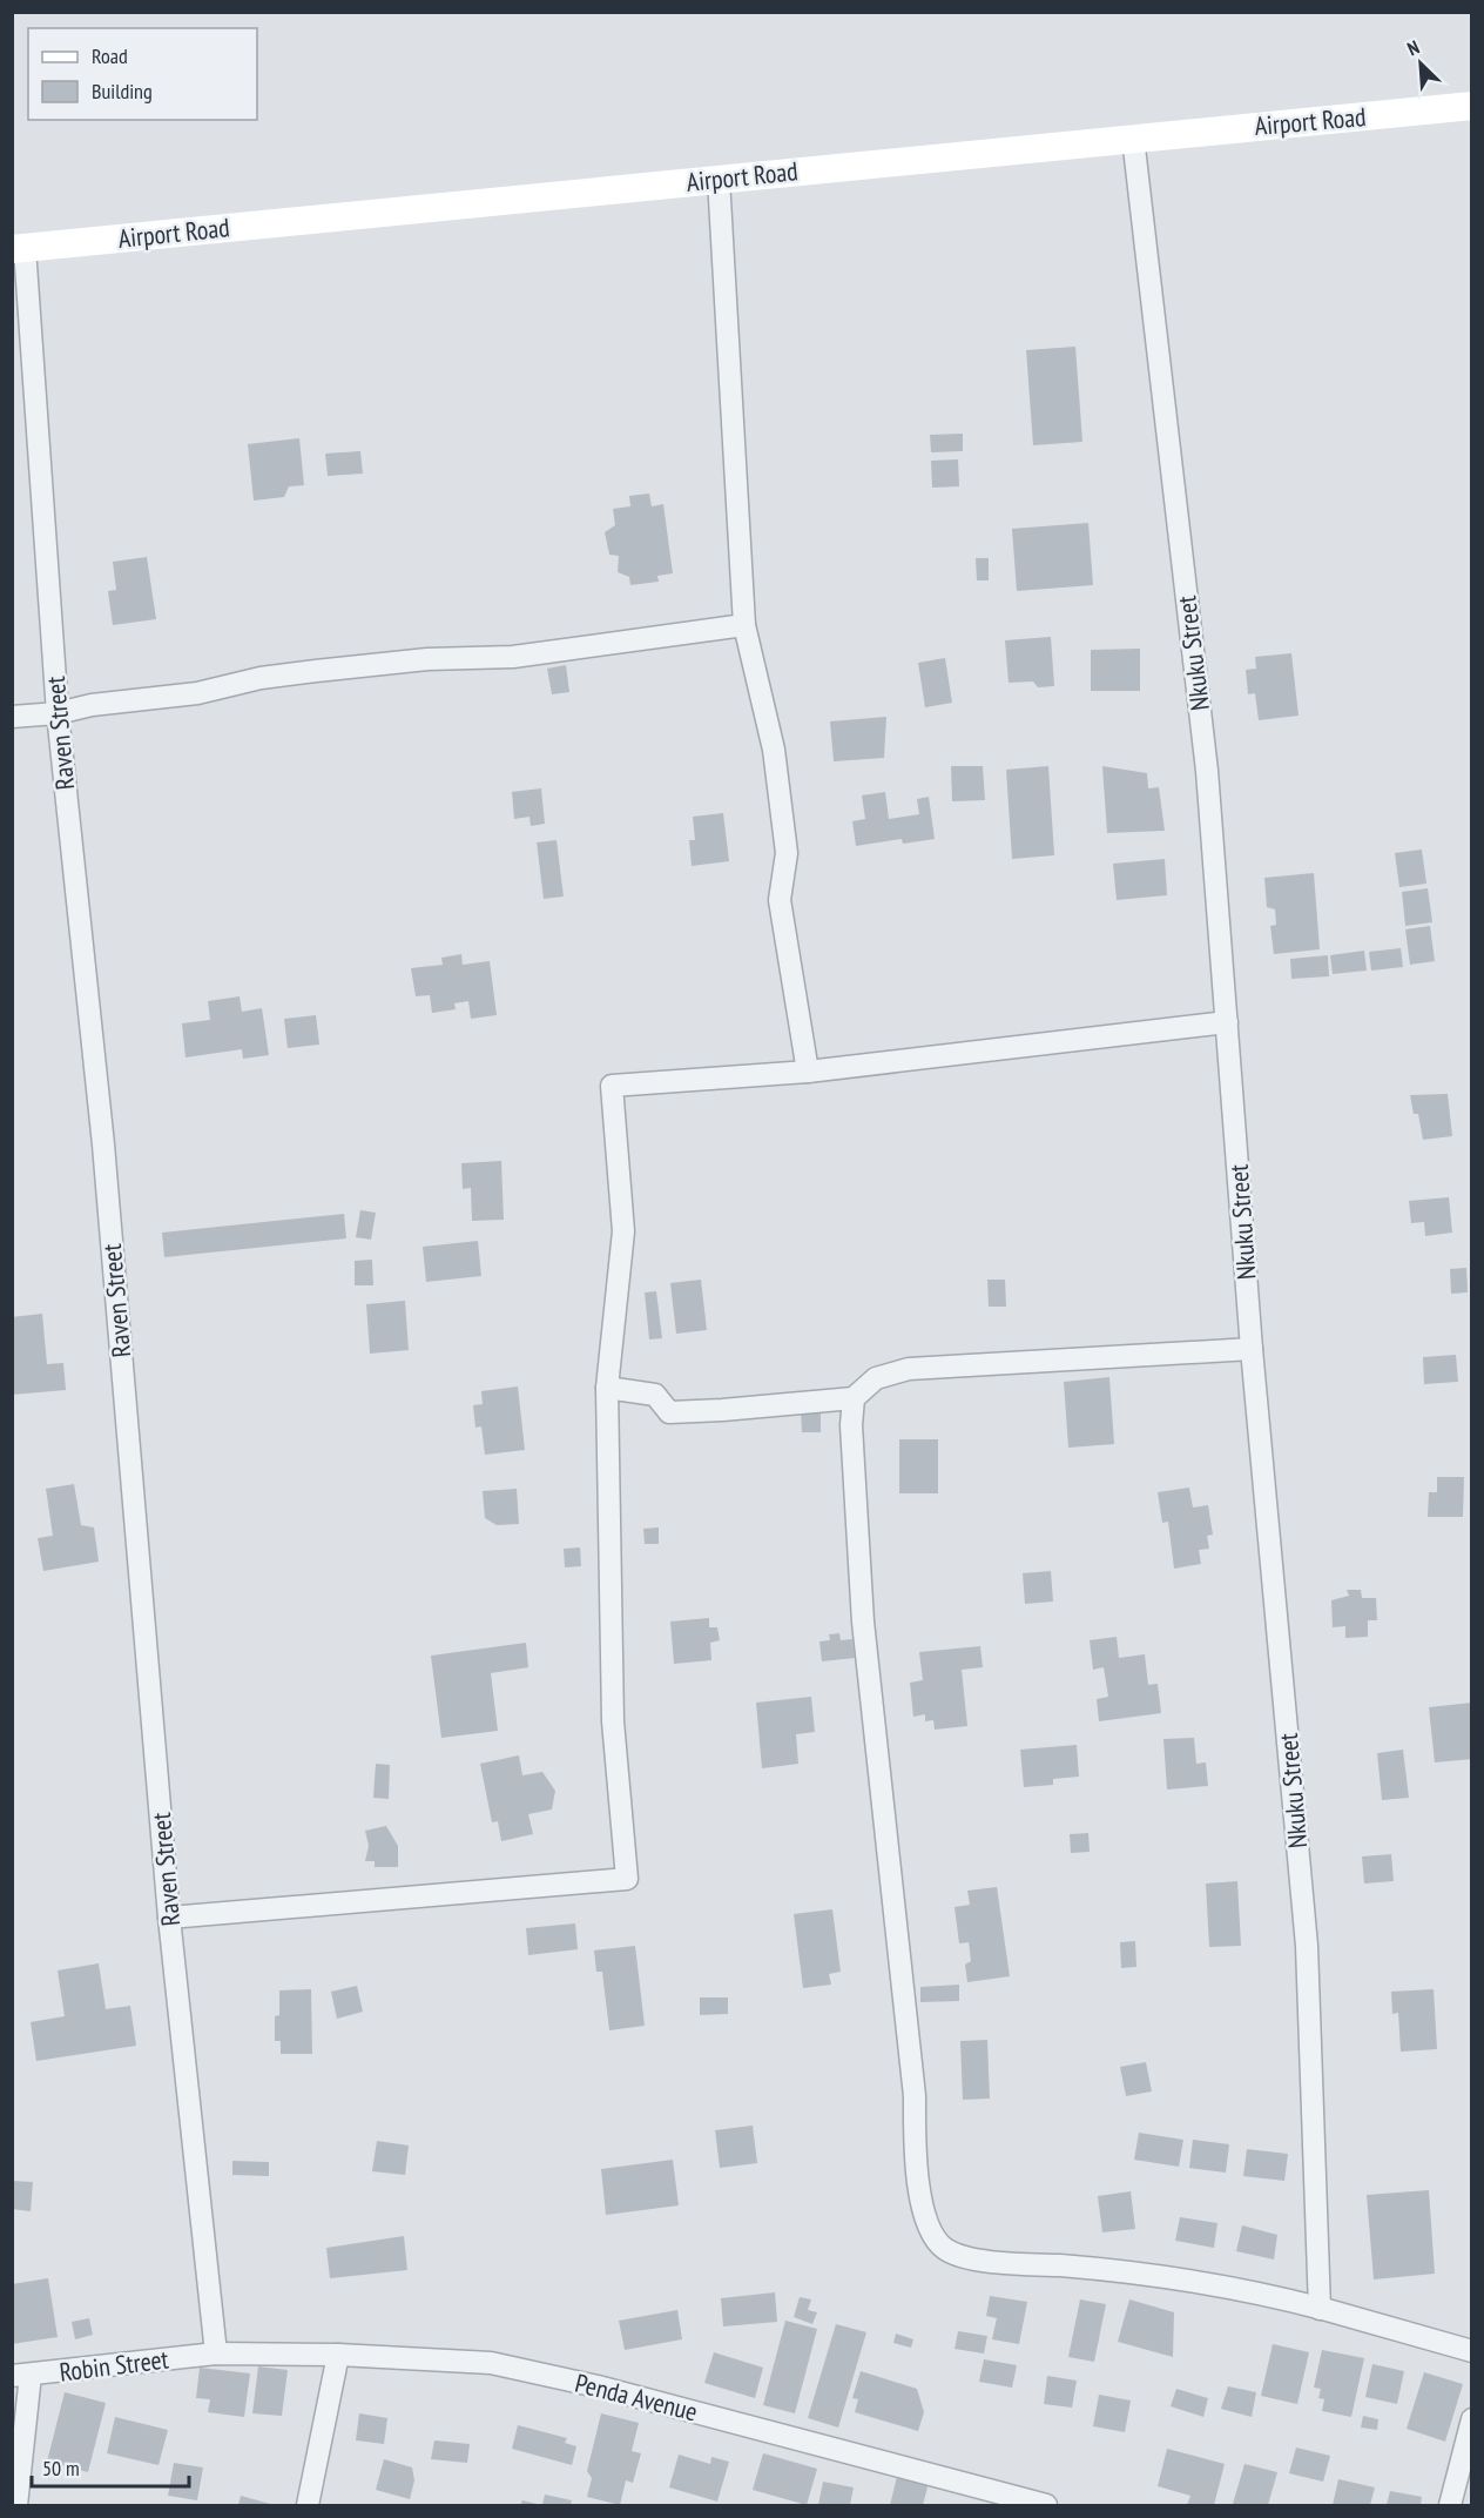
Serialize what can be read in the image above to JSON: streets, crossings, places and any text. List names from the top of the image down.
{
  "streets": {
    "street": [
      "Airport Road",
      "Nkuku Street",
      "Raven Street",
      "Robin Street",
      "Penda Avenue"
    ]
  },
  "crossings": [
    ["Airport Road", "Nkuku Street"],
    ["Airport Road", "Raven Street"],
    ["Raven Street", "Robin Street"],
    ["Raven Street", "Penda Avenue"],
    ["Robin Street", "Penda Avenue"]
  ],
  "legend": ["Road", "Building"],
  "scale_bar": "50 m",
  "north": "top left"
}
